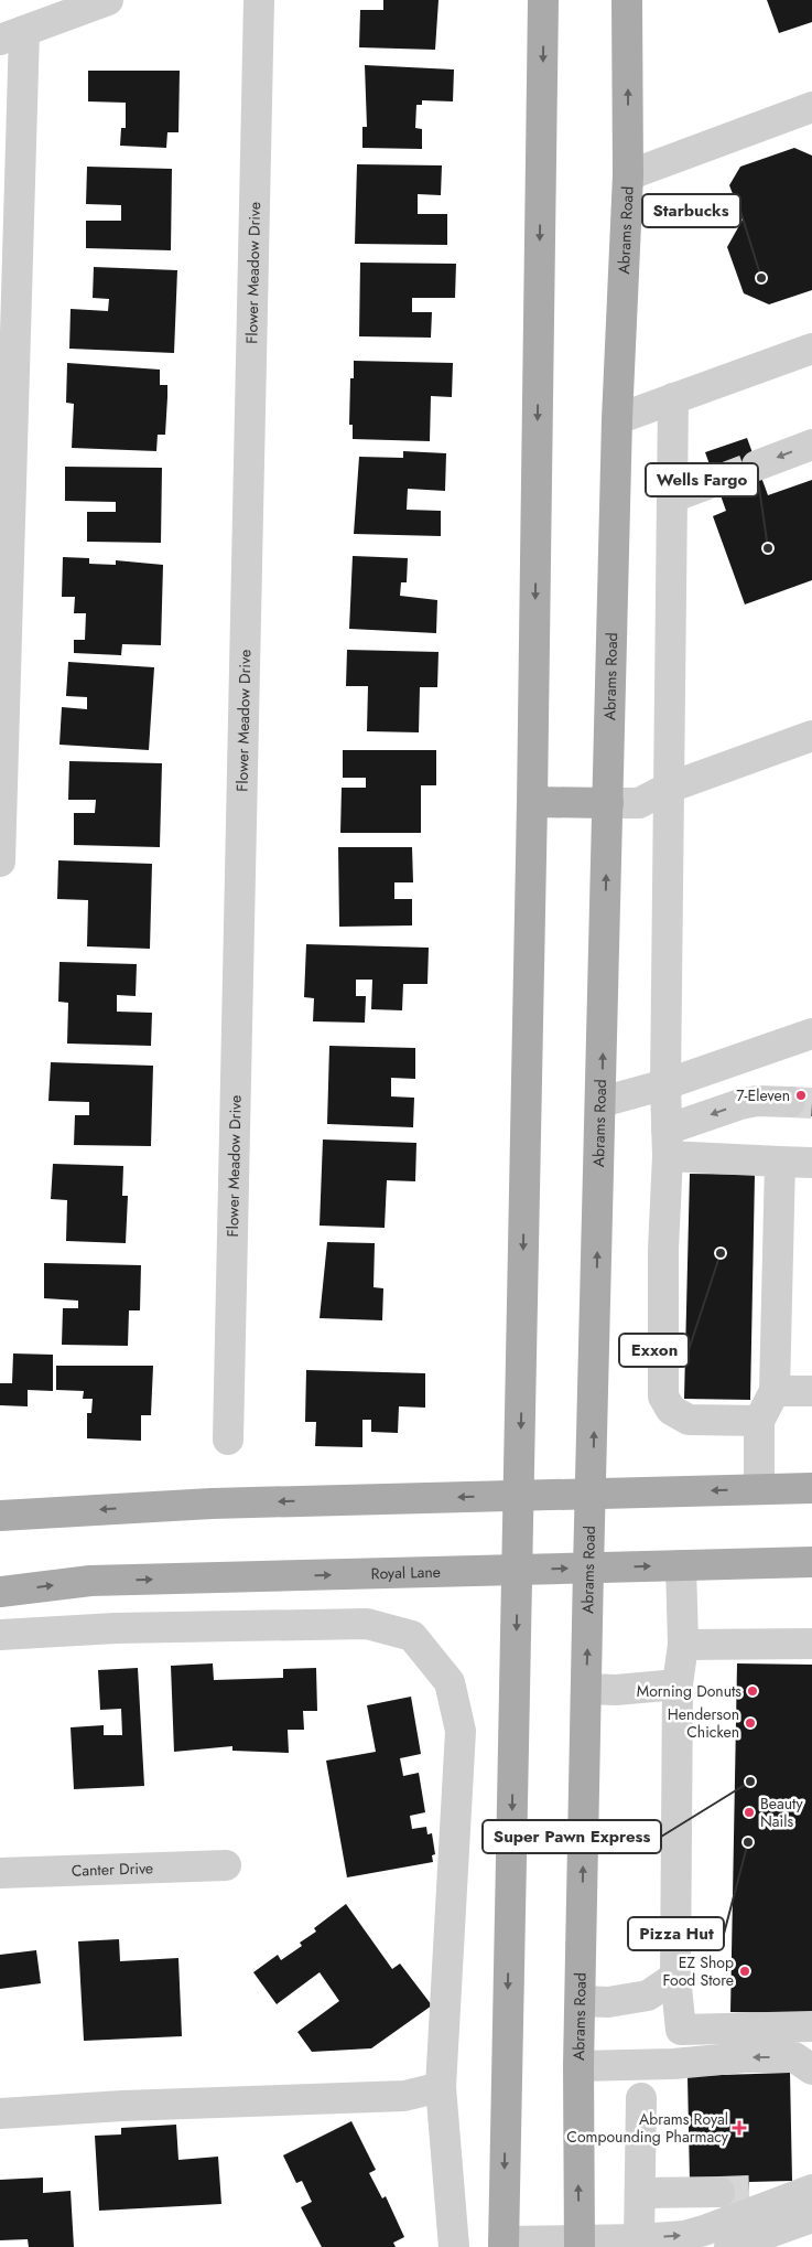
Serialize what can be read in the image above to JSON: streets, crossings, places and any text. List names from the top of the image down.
{
  "streets": {
    "main road": ["Abrams Road", "Royal Lane"],
    "street": ["Flower Meadow Drive", "Canter Drive"]
  },
  "crossings": [
    ["Abrams Road", "Royal Lane"]
  ],
  "places": {
    "other": [
      "Starbucks",
      "Wells Fargo",
      "7-Eleven",
      "Exxon",
      "Morning Donuts",
      "Henderson Chicken",
      "Super Pawn Express",
      "Beauty Nails",
      "Pizza Hut",
      "EZ Shop Food Store"
    ],
    "health": ["Abrams Royal Compounding Pharmacy"]
  }
}
